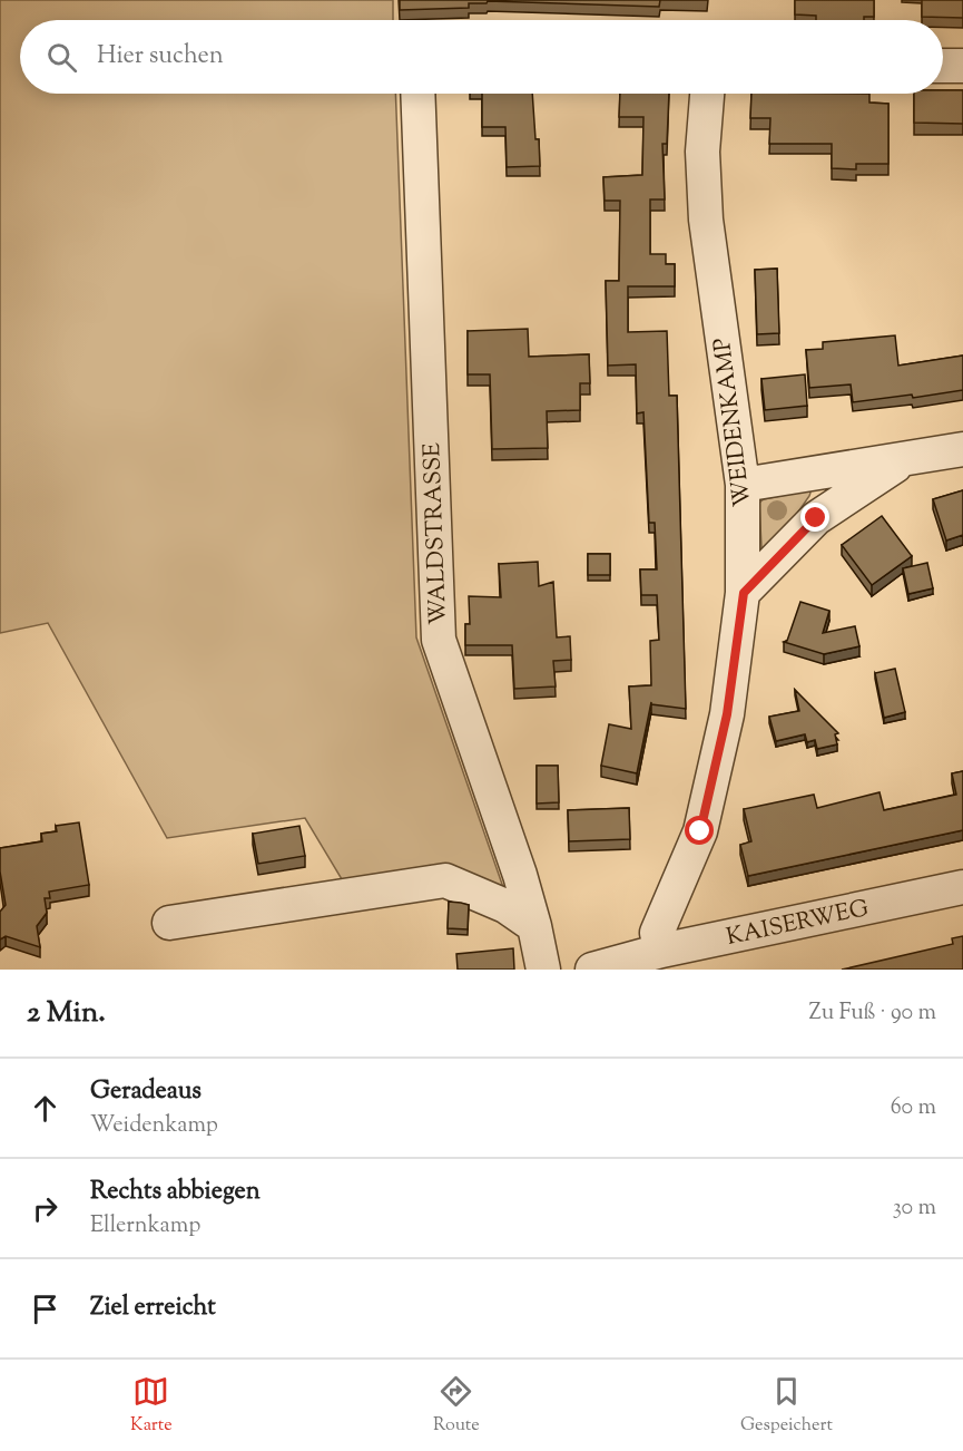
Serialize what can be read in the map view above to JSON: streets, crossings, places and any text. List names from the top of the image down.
{
  "streets": {
    "street": ["WEIDENKAMP", "WALDSTRASSE", "KAISERWEG"]
  },
  "crossings": [
    ["WEIDENKAMP", "KAISERWEG"]
  ],
  "page": {
    "search": "Hier suchen",
    "heading": ["2 Min.", "Zu Fuß · 90 m"],
    "list": [
      ["Geradeaus", "Weidenkamp", "60 m"],
      ["Rechts abbiegen", "Ellernkamp", "30 m"],
      "Ziel erreicht"
    ],
    "nav": ["Karte", "Route", "Gespeichert"]
  }
}
